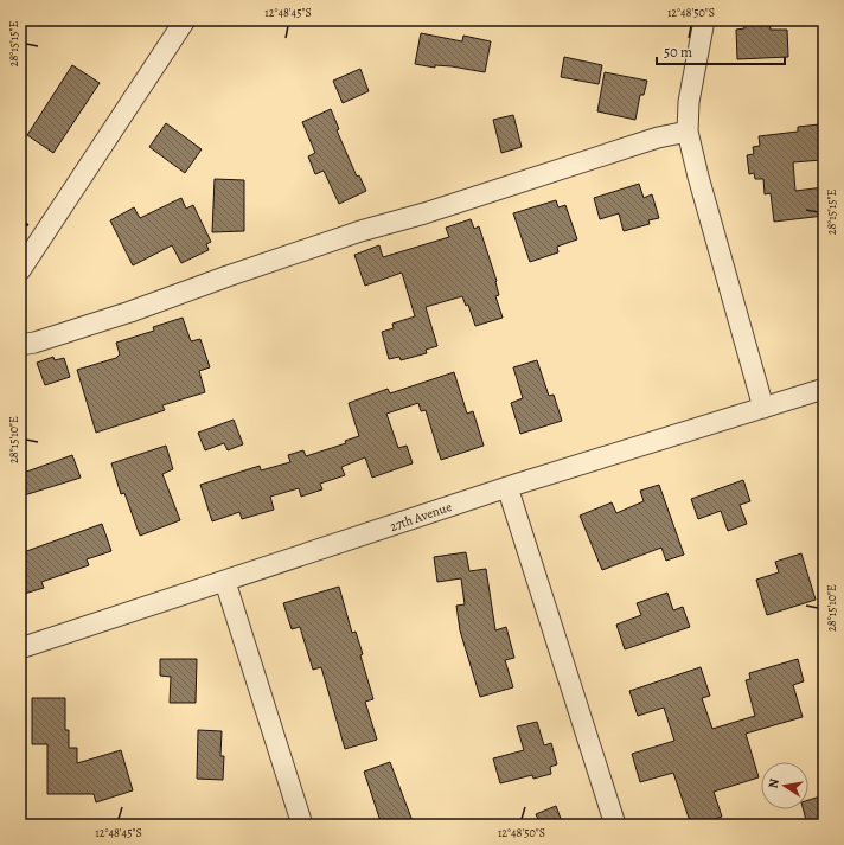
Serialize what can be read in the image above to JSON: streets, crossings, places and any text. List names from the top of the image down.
{
  "streets": {
    "street": ["27th Avenue"]
  },
  "scale_bar": "50 m",
  "north": "left",
  "coordinates": [
    "12°48'45\"S",
    "12°48'50\"S",
    "28°15'15\"E",
    "28°15'10\"E"
  ]
}
